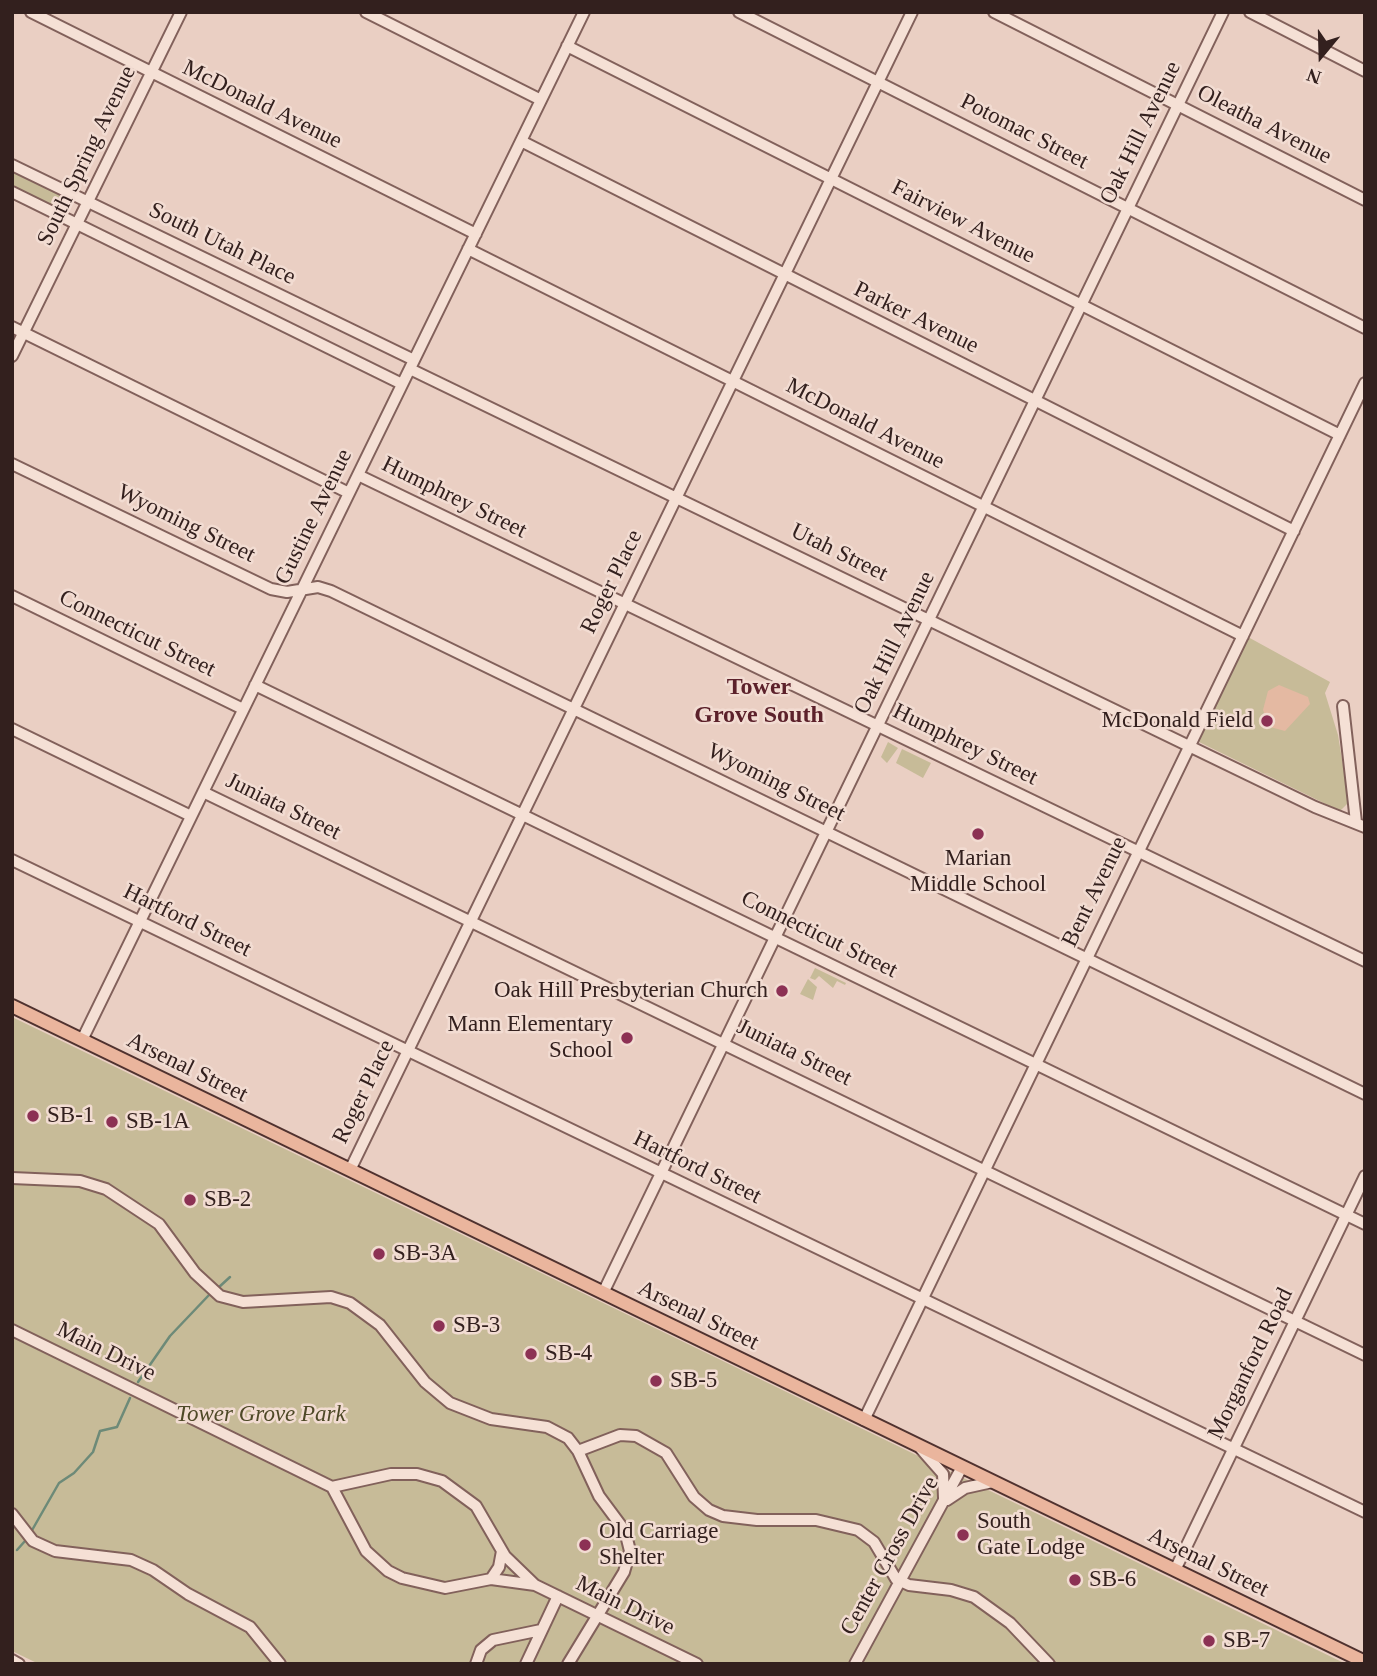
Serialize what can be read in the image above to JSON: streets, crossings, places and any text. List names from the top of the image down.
{
  "streets": {
    "main road": ["Arsenal Street"],
    "street": [
      "McDonald Avenue",
      "Oleatha Avenue",
      "Potomac Street",
      "Oak Hill Avenue",
      "South Spring Avenue",
      "Fairview Avenue",
      "South Utah Place",
      "Parker Avenue",
      "Humphrey Street",
      "Gustine Avenue",
      "Wyoming Street",
      "Utah Street",
      "Roger Place",
      "Connecticut Street",
      "Juniata Street",
      "Bent Avenue",
      "Hartford Street",
      "Main Drive",
      "Morganford Road",
      "Center Cross Drive"
    ]
  },
  "crossings": [
    ["McDonald Avenue", "Oak Hill Avenue"],
    ["McDonald Avenue", "South Spring Avenue"],
    ["McDonald Avenue", "Gustine Avenue"],
    ["McDonald Avenue", "Roger Place"],
    ["McDonald Avenue", "Bent Avenue"],
    ["Oleatha Avenue", "Oak Hill Avenue"],
    ["Potomac Street", "Oak Hill Avenue"],
    ["Potomac Street", "Roger Place"],
    ["Oak Hill Avenue", "Fairview Avenue"],
    ["Oak Hill Avenue", "Parker Avenue"],
    ["Oak Hill Avenue", "Humphrey Street"],
    ["Oak Hill Avenue", "Wyoming Street"],
    ["Oak Hill Avenue", "Utah Street"],
    ["Oak Hill Avenue", "Connecticut Street"],
    ["Oak Hill Avenue", "Juniata Street"],
    ["Oak Hill Avenue", "Hartford Street"],
    ["Oak Hill Avenue", "Arsenal Street"],
    ["South Spring Avenue", "South Utah Place"],
    ["South Spring Avenue", "Humphrey Street"],
    ["Fairview Avenue", "Gustine Avenue"],
    ["Fairview Avenue", "Roger Place"],
    ["Fairview Avenue", "Bent Avenue"],
    ["South Utah Place", "Gustine Avenue"],
    ["South Utah Place", "Utah Street"],
    ["Parker Avenue", "Gustine Avenue"],
    ["Parker Avenue", "Roger Place"],
    ["Parker Avenue", "Bent Avenue"],
    ["Humphrey Street", "Gustine Avenue"],
    ["Humphrey Street", "Roger Place"],
    ["Humphrey Street", "Bent Avenue"],
    ["Gustine Avenue", "Wyoming Street"],
    ["Gustine Avenue", "Utah Street"],
    ["Gustine Avenue", "Connecticut Street"],
    ["Gustine Avenue", "Juniata Street"],
    ["Gustine Avenue", "Hartford Street"],
    ["Gustine Avenue", "Arsenal Street"],
    ["Wyoming Street", "Roger Place"],
    ["Wyoming Street", "Bent Avenue"],
    ["Utah Street", "Roger Place"],
    ["Utah Street", "Bent Avenue"],
    ["Roger Place", "Connecticut Street"],
    ["Roger Place", "Juniata Street"],
    ["Roger Place", "Hartford Street"],
    ["Roger Place", "Arsenal Street"],
    ["Connecticut Street", "Bent Avenue"],
    ["Connecticut Street", "Morganford Road"],
    ["Juniata Street", "Bent Avenue"],
    ["Juniata Street", "Morganford Road"],
    ["Bent Avenue", "Hartford Street"],
    ["Bent Avenue", "Arsenal Street"],
    ["Hartford Street", "Morganford Road"],
    ["Arsenal Street", "Morganford Road"],
    ["Arsenal Street", "Center Cross Drive"]
  ],
  "districts": ["Tower Grove South"],
  "parks": ["Tower Grove Park"],
  "places": [
    "McDonald Field",
    "Marian Middle School",
    "Oak Hill Presbyterian Church",
    "Mann Elementary School",
    "SB-1",
    "SB-1A",
    "SB-2",
    "SB-3A",
    "SB-3",
    "SB-4",
    "SB-5",
    "South Gate Lodge",
    "Old Carriage Shelter",
    "SB-6",
    "SB-7"
  ],
  "north": "bottom"
}
